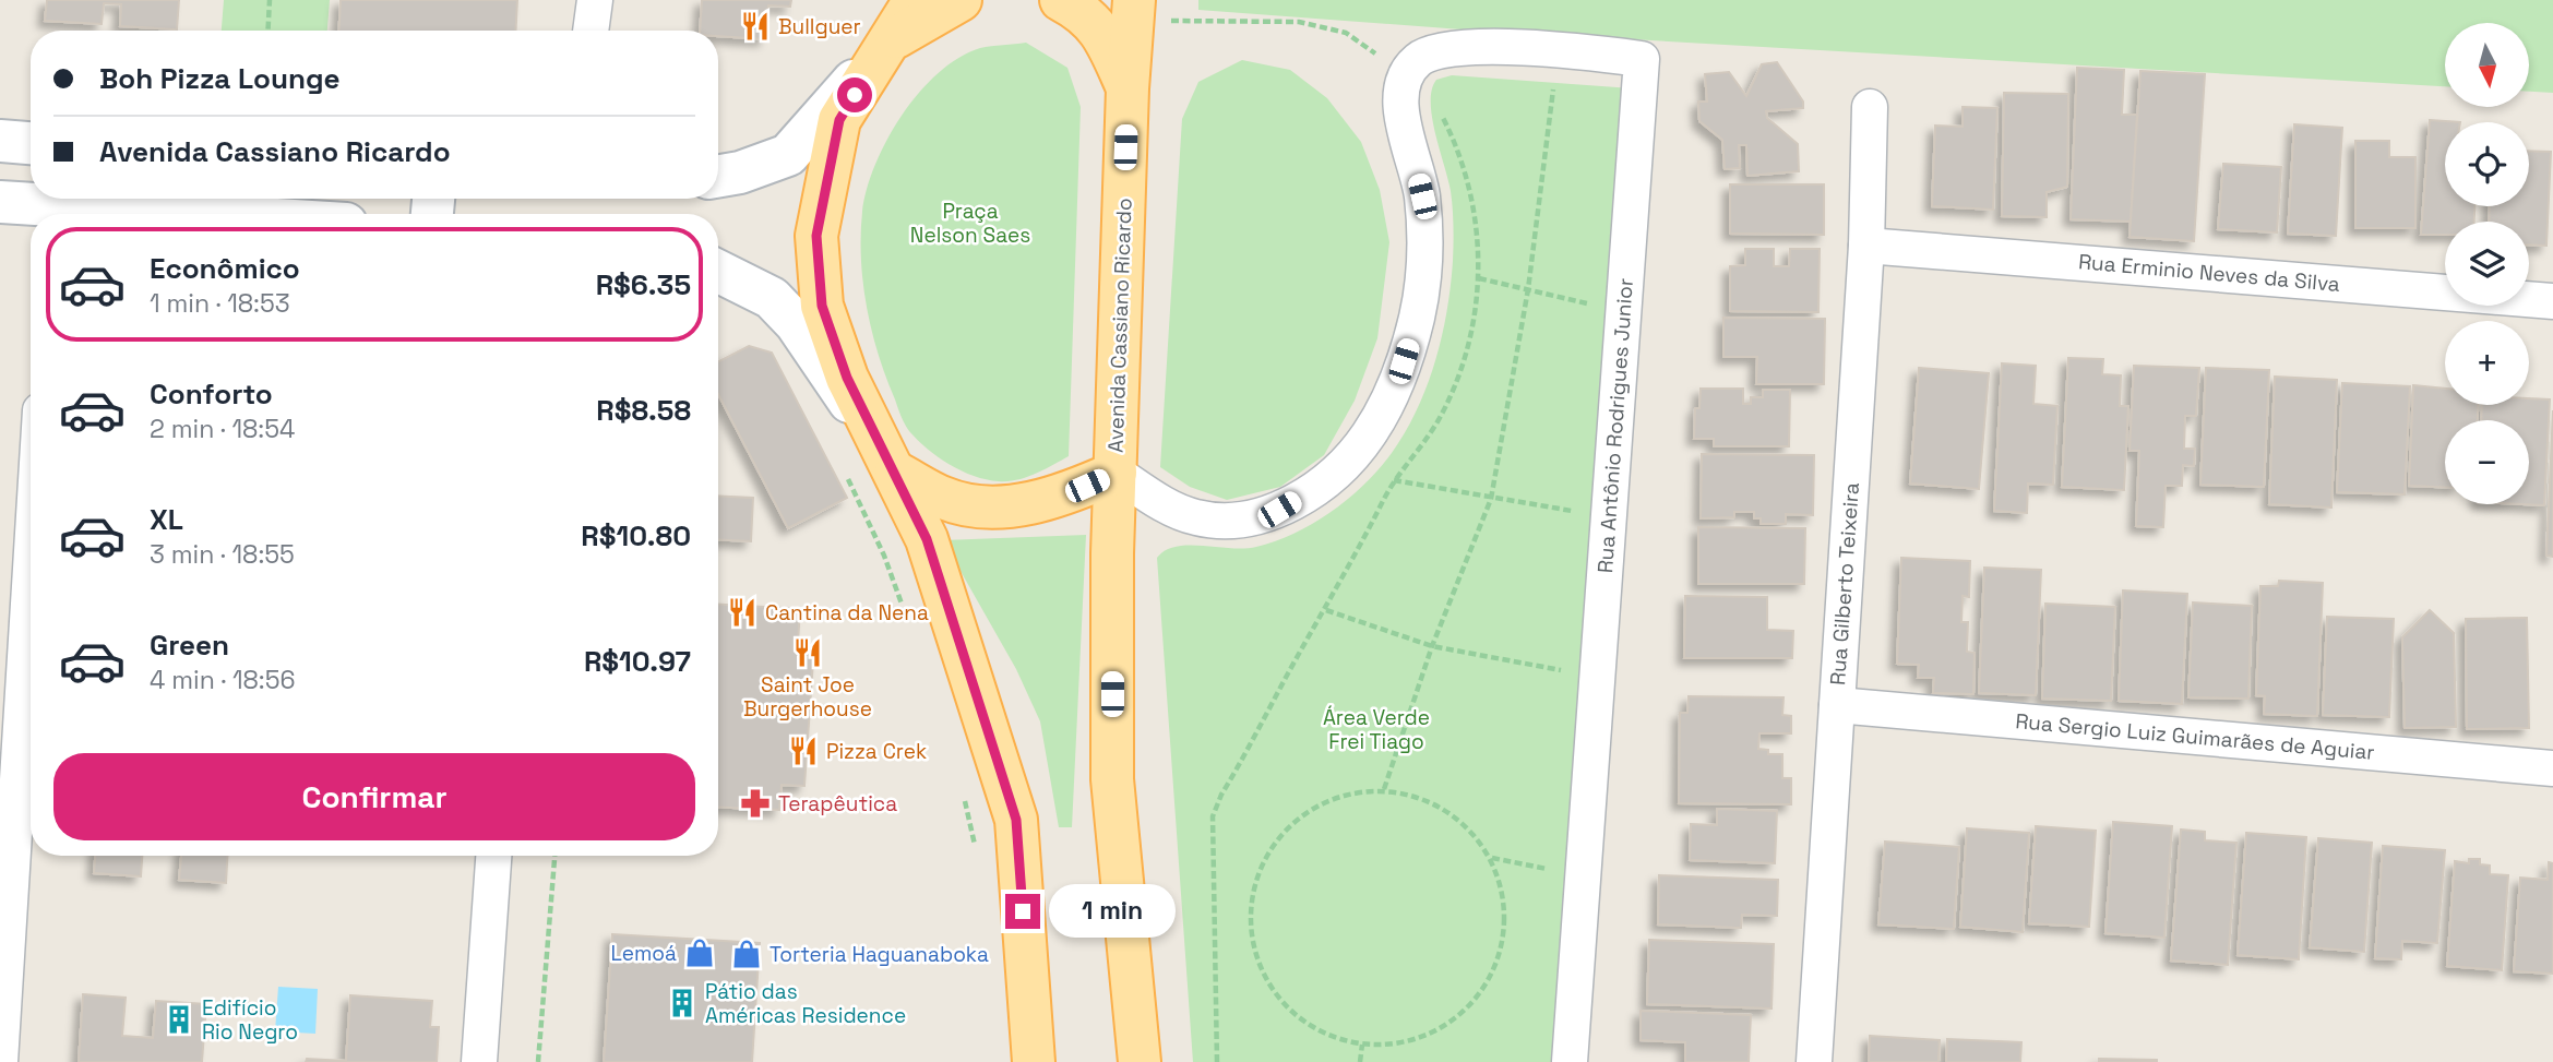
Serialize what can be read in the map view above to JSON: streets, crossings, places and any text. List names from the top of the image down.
{
  "streets": {
    "main road": ["Avenida Cassiano Ricardo"],
    "street": [
      "Rua Erminio Neves da Silva",
      "Rua Antônio Rodrigues Junior",
      "Rua Gilberto Teixeira",
      "Rua Sergio Luiz Guimarães de Aguiar"
    ]
  },
  "crossings": [
    ["Rua Erminio Neves da Silva", "Rua Gilberto Teixeira"],
    ["Rua Gilberto Teixeira", "Rua Sergio Luiz Guimarães de Aguiar"]
  ],
  "parks": ["Praça Nelson Saes", "Área Verde Frei Tiago"],
  "places": {
    "restaurant": [
      "Bullguer",
      "Cantina da Nena",
      "Saint Joe Burgerhouse",
      "Pizza Crek"
    ],
    "pharmacy": ["Terapêutica"],
    "shop": ["Lemoá", "Torteria Haguanaboka"],
    "building": ["Pátio das Américas Residence", "Edifício Rio Negro"]
  },
  "north": "bottom",
  "page": {
    "map_buttons": ["+", "−"],
    "banner": ["Boh Pizza Lounge", "Avenida Cassiano Ricardo"],
    "list": [
      {
        "name": "Econômico",
        "note": "1 min · 18:53",
        "value": "R$6.35"
      },
      {
        "name": "Conforto",
        "note": "2 min · 18:54",
        "value": "R$8.58"
      },
      {
        "name": "XL",
        "note": "3 min · 18:55",
        "value": "R$10.80"
      },
      {
        "name": "Green",
        "note": "4 min · 18:56",
        "value": "R$10.97"
      }
    ],
    "buttons": "Confirmar",
    "bubble": "1 min"
  }
}
